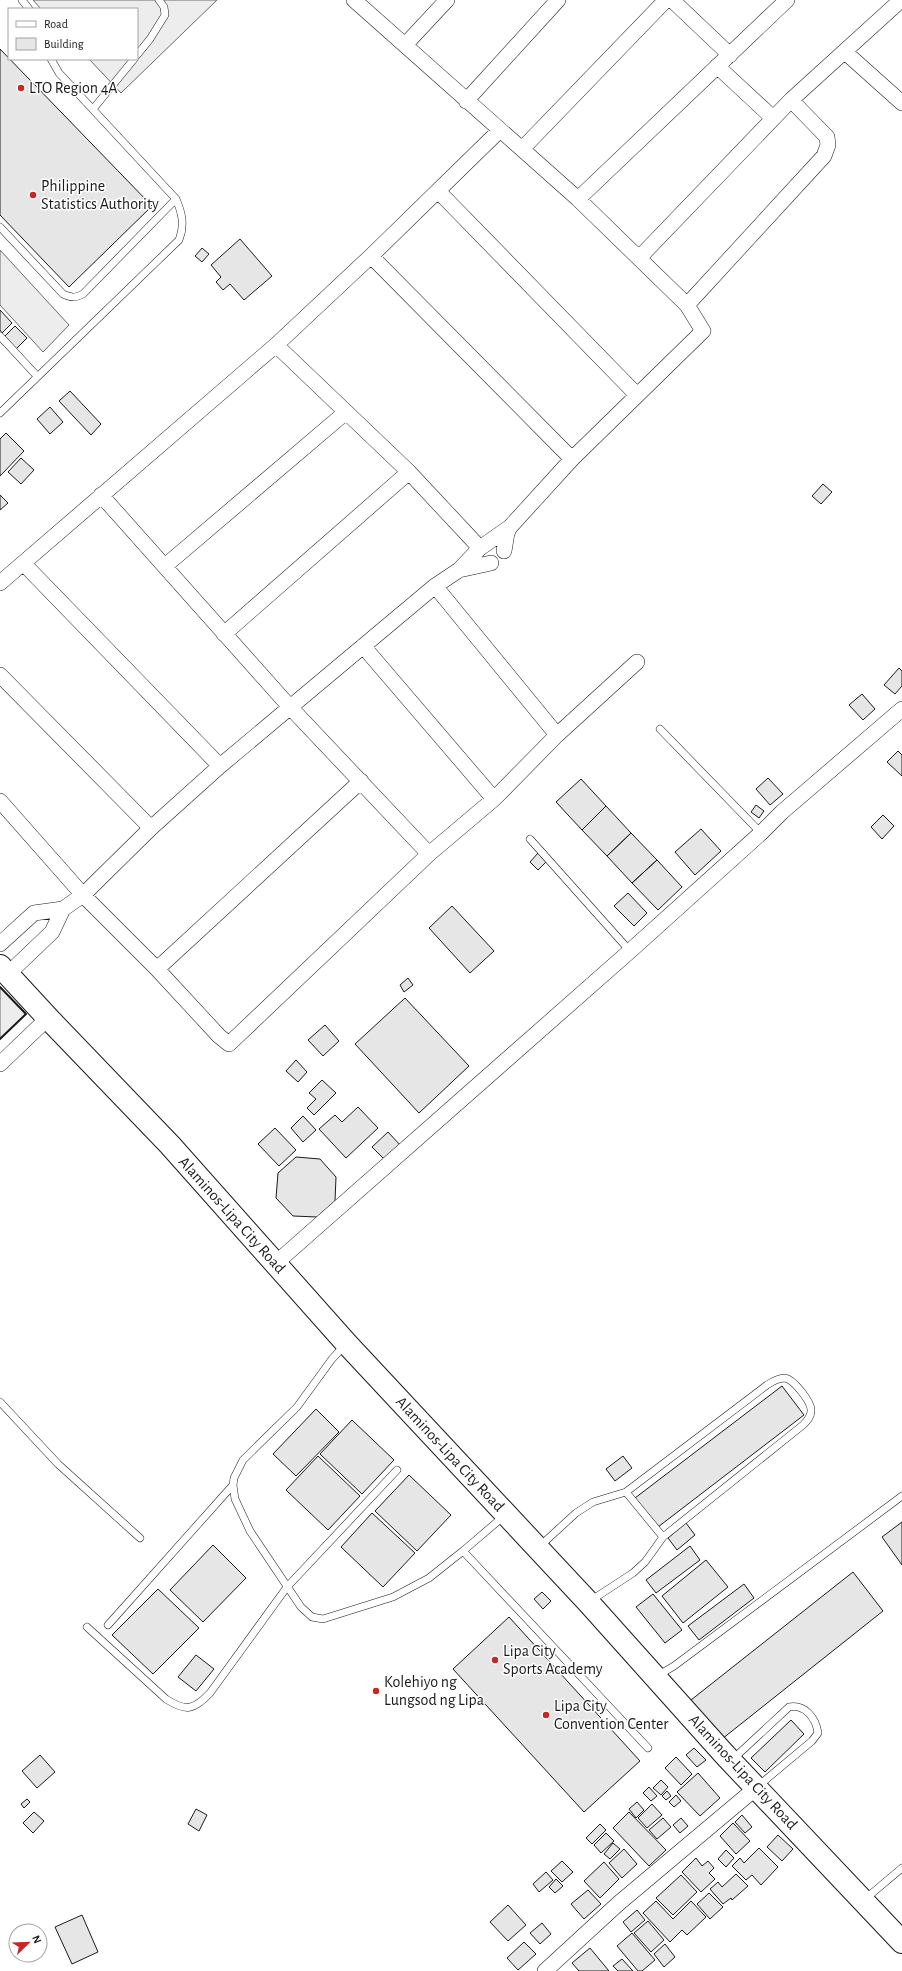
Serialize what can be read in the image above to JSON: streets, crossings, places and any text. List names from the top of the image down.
{
  "streets": {
    "main road": ["Alaminos-Lipa City Road"]
  },
  "places": [
    "LTO Region 4A",
    "Philippine Statistics Authority",
    "Lipa City Sports Academy",
    "Kolehiyo ng Lungsod ng Lipa",
    "Lipa City Convention Center"
  ],
  "legend": ["Road", "Building"],
  "north": "top right"
}
